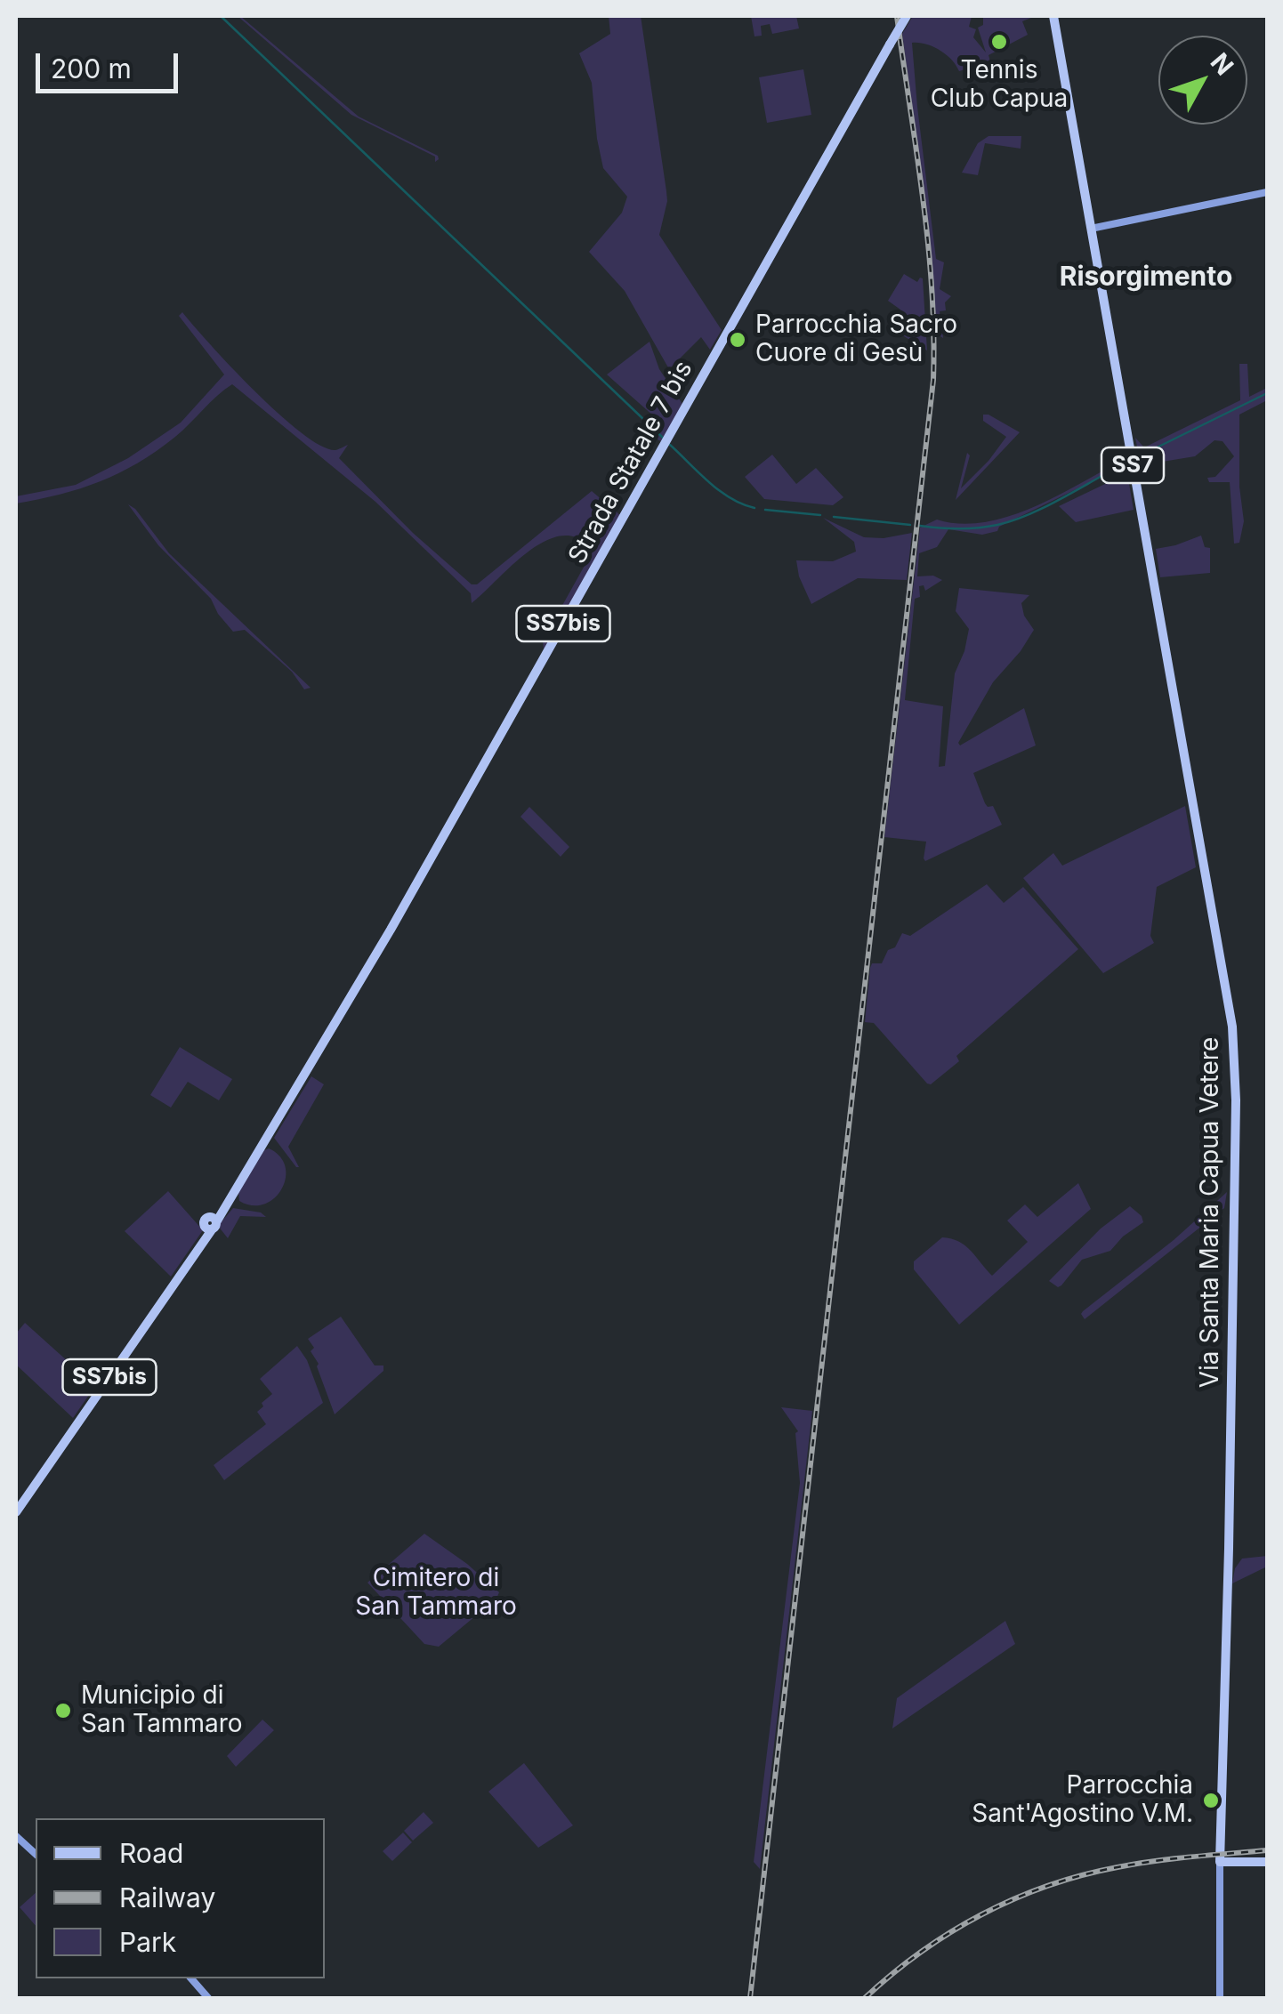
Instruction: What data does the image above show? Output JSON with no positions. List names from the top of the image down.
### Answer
{
  "streets": {
    "main road": [
      "Strada Statale 7 bis",
      "SS7",
      "SS7bis",
      "Via Santa Maria Capua Vetere"
    ]
  },
  "districts": ["Risorgimento"],
  "parks": ["Cimitero di San Tammaro"],
  "places": [
    "Tennis Club Capua",
    "Parrocchia Sacro Cuore di Gesù",
    "Municipio di San Tammaro",
    "Parrocchia Sant'Agostino V.M."
  ],
  "legend": ["Road", "Railway", "Park"],
  "scale_bar": "200 m",
  "north": "top right"
}
